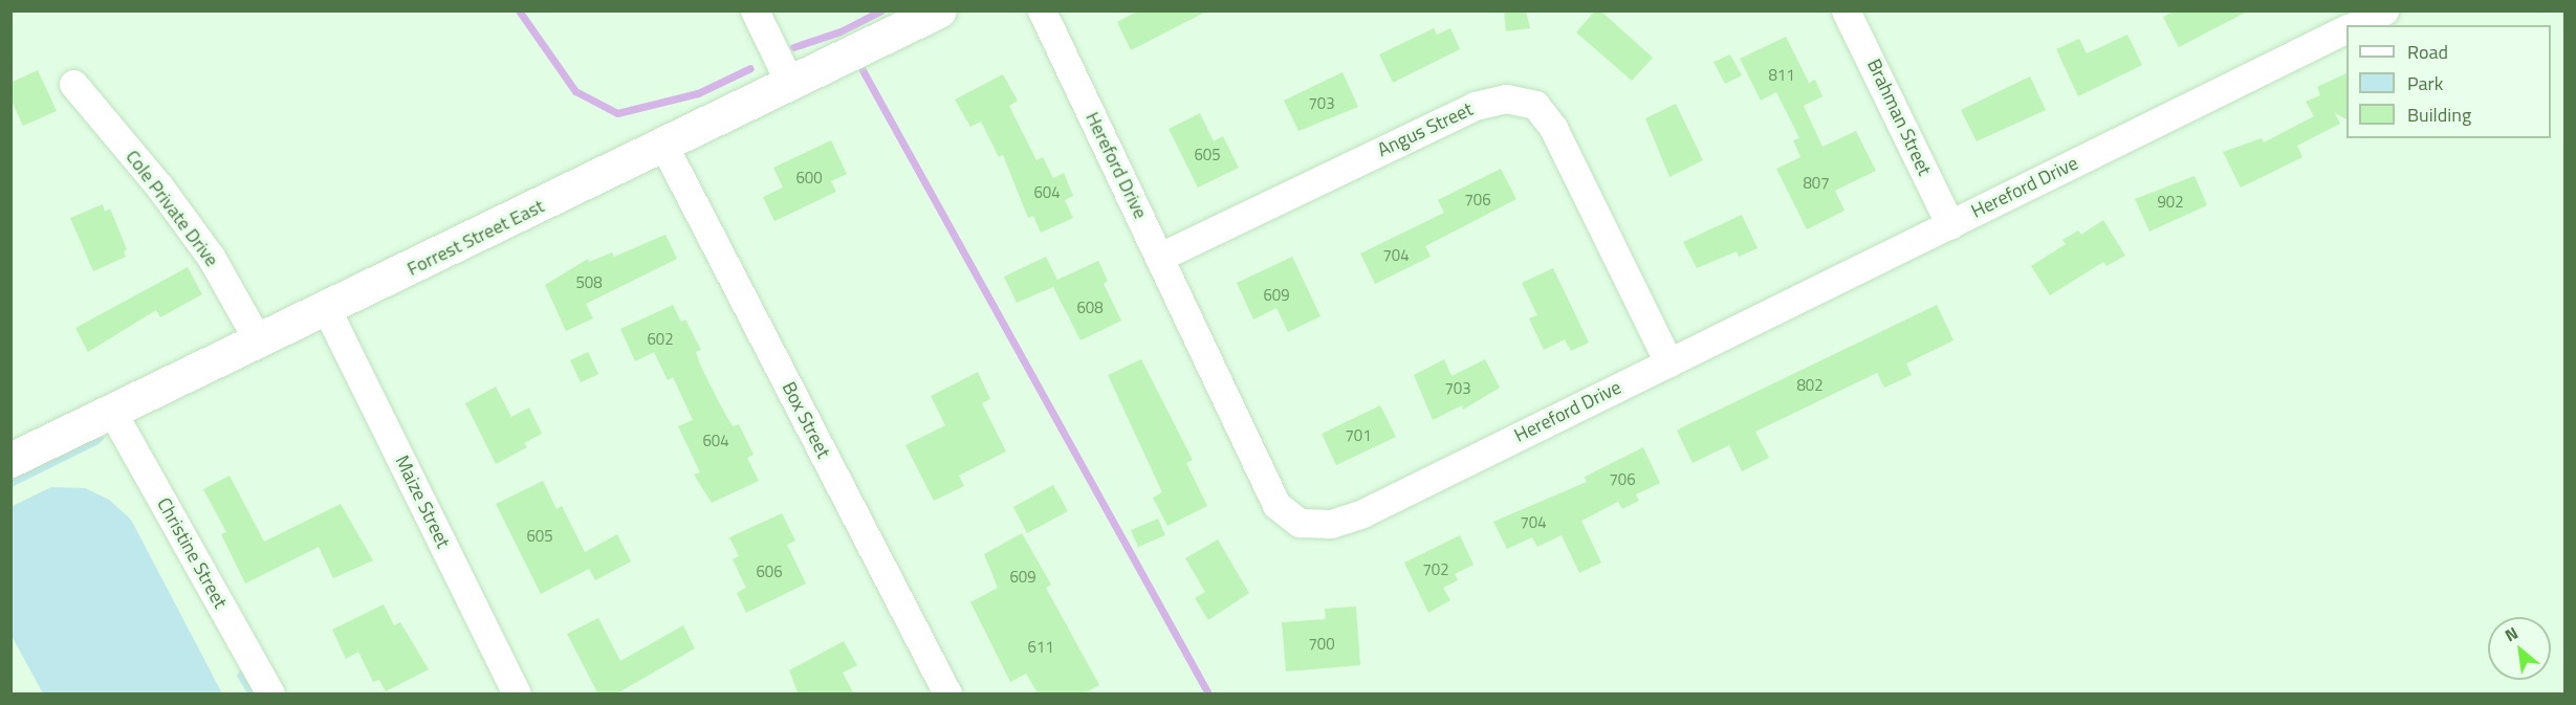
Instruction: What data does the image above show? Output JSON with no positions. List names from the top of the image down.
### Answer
{
  "streets": {
    "main road": ["Forrest Street East"],
    "street": [
      "Brahman Street",
      "Angus Street",
      "Hereford Drive",
      "Cole Private Drive",
      "Box Street",
      "Maize Street",
      "Christine Street"
    ]
  },
  "crossings": [
    ["Brahman Street", "Hereford Drive"],
    ["Angus Street", "Hereford Drive"],
    ["Cole Private Drive", "Forrest Street East"],
    ["Forrest Street East", "Box Street"],
    ["Forrest Street East", "Maize Street"],
    ["Forrest Street East", "Christine Street"]
  ],
  "house_numbers": [
    "811",
    "703",
    "605",
    "600",
    "807",
    "604",
    "706",
    "902",
    "704",
    "508",
    "609",
    "608",
    "602",
    "802",
    "703",
    "701",
    "604",
    "706",
    "704",
    "605",
    "702",
    "606",
    "609",
    "700",
    "611"
  ],
  "legend": ["Road", "Park", "Building"],
  "north": "top left"
}
